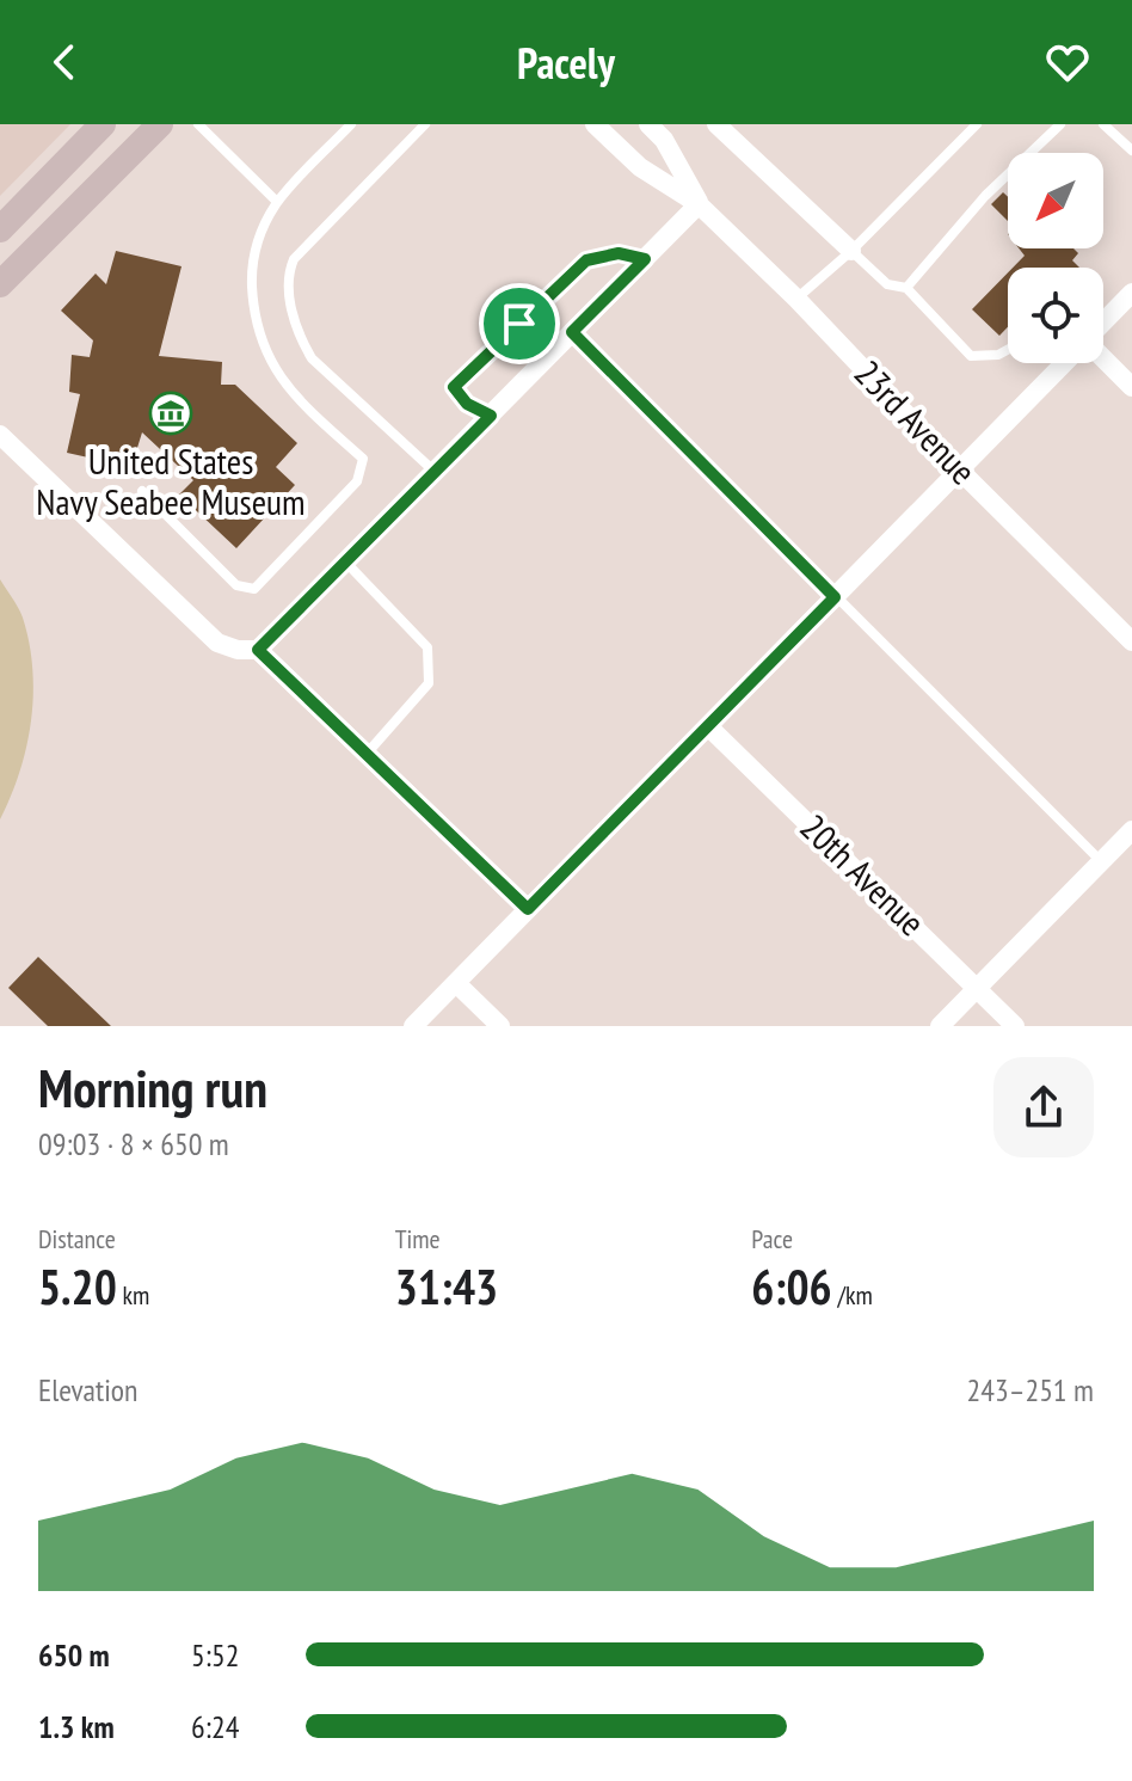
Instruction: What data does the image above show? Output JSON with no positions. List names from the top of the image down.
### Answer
{
  "streets": {
    "street": ["23rd Avenue", "20th Avenue"]
  },
  "places": {
    "museum": ["United States Navy Seabee Museum"]
  },
  "north": "bottom left",
  "page": {
    "header": "Pacely",
    "heading": ["Morning run", "09:03 · 8 × 650 m"],
    "stats": [
      ["Distance", "5.20 km"],
      ["Time", "31:43"],
      ["Pace", "6:06 /km"]
    ],
    "chart": ["Elevation", "243–251 m"],
    "list": [
      {
        "name": "650 m",
        "note": "5:52"
      },
      {
        "name": "1.3 km",
        "note": "6:24"
      }
    ]
  }
}
